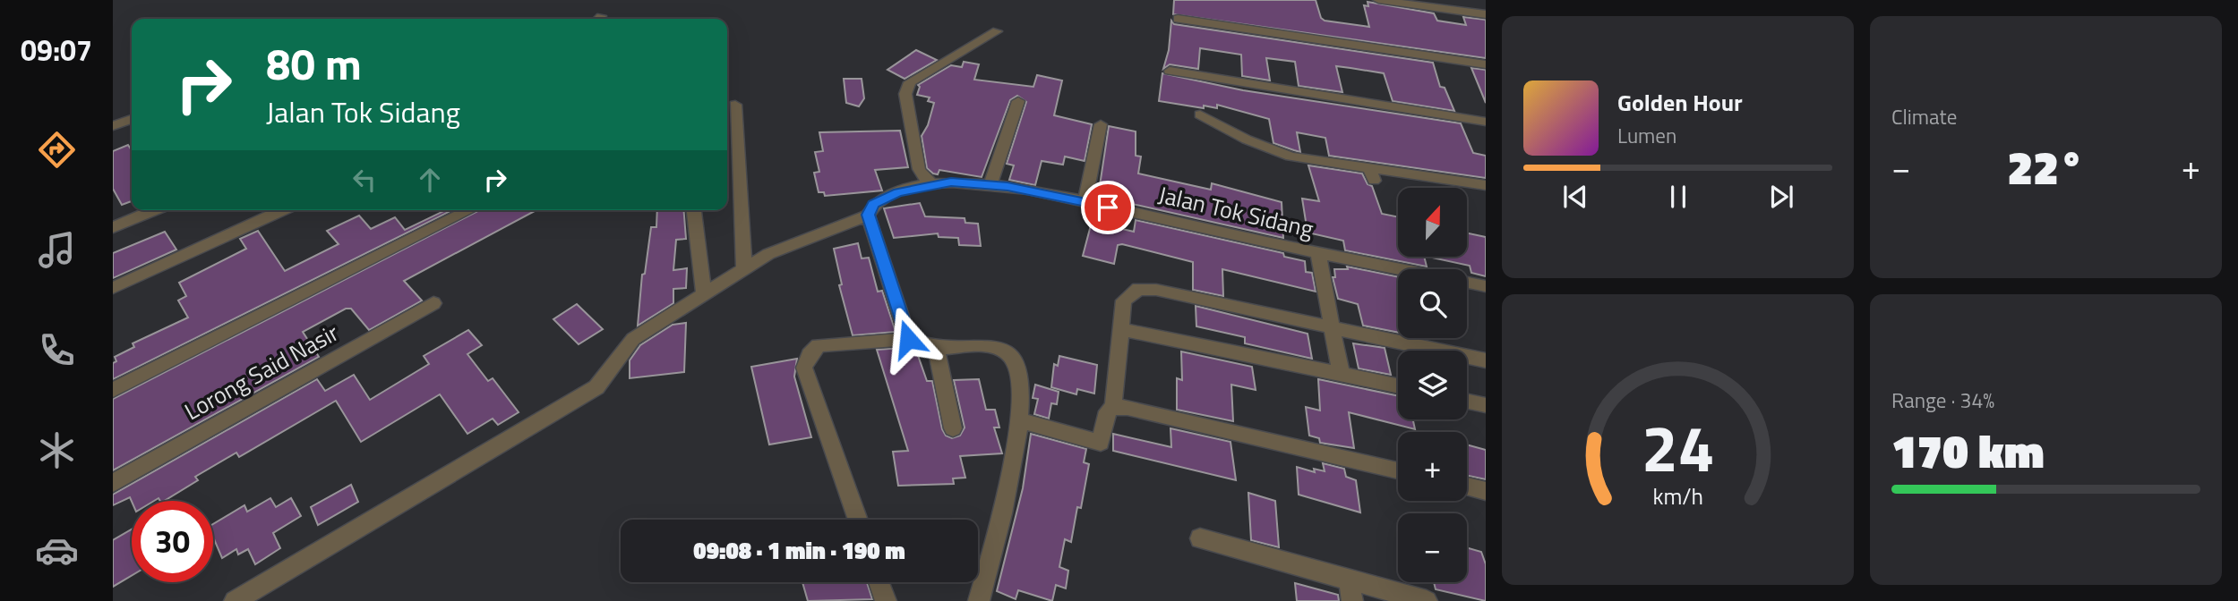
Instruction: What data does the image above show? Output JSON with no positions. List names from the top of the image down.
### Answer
{
  "streets": {
    "street": ["Jalan Tok Sidang", "Lorong Said Nasir"]
  },
  "north": "top",
  "page": {
    "tabs": "09:07",
    "tile": [
      "Climate",
      ["Range · 34%", "170 km"]
    ],
    "turn": ["80 m", "Jalan Tok Sidang"],
    "song": ["Golden Hour", "Lumen"],
    "heat": ["−", "22°", "+"],
    "map_buttons": ["+", "−"],
    "limit": "30",
    "trip": "09:08 · 1 min · 190 m",
    "gauge": ["24", "km/h"]
  }
}
